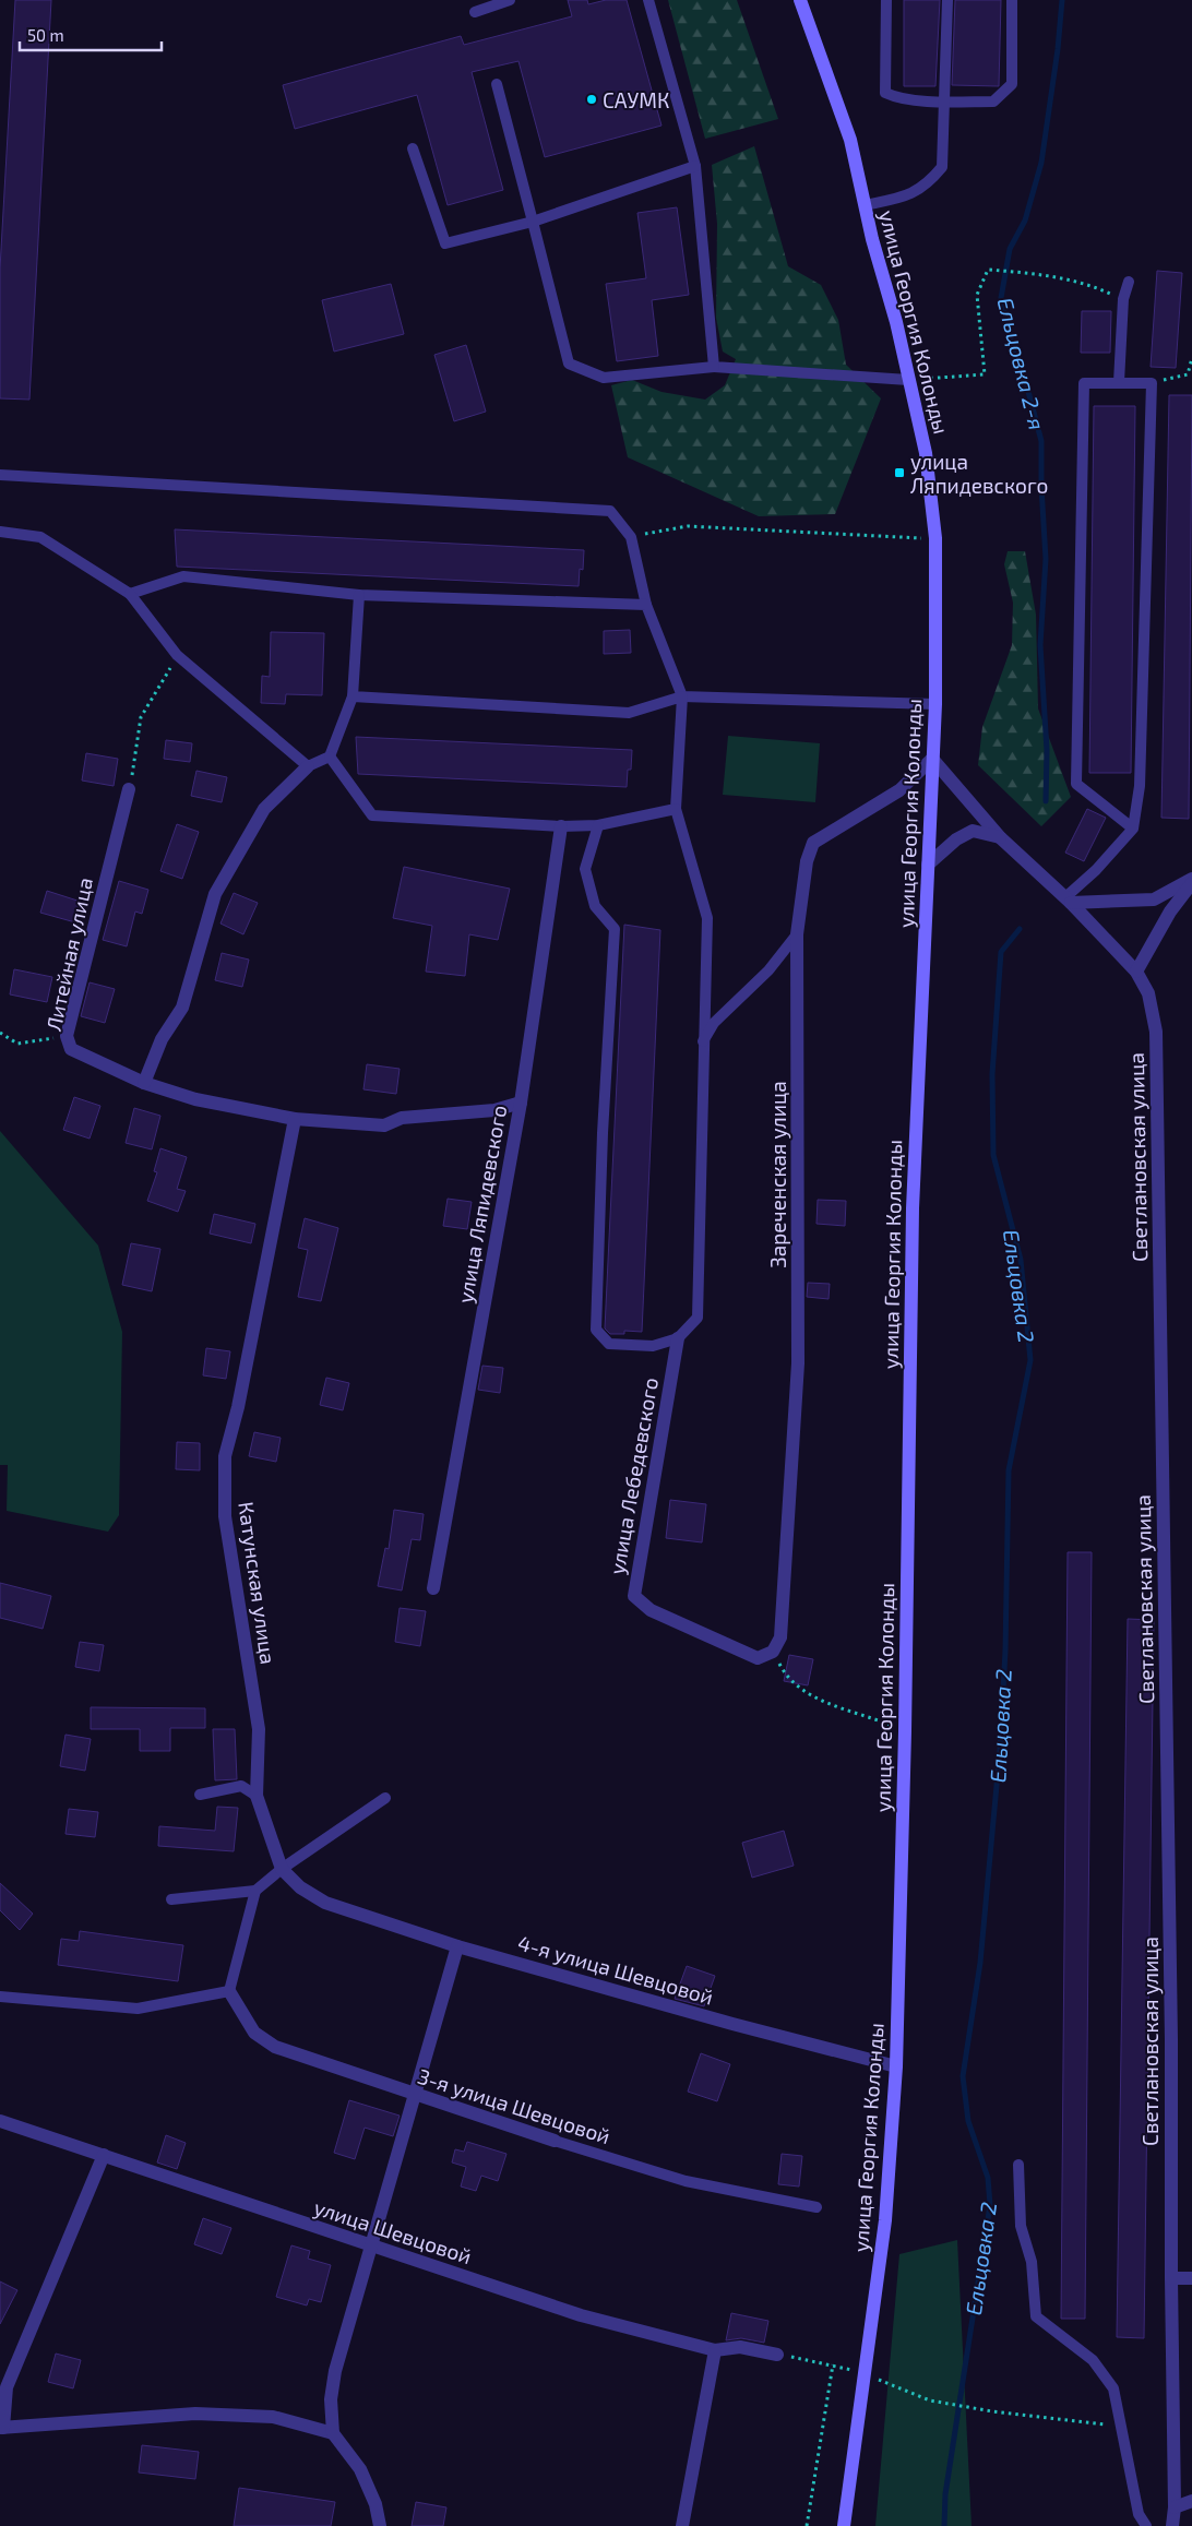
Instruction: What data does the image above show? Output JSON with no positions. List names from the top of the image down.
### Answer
{
  "streets": {
    "main road": ["улица Георгия Колонды"],
    "street": [
      "Литейная улица",
      "Светлановская улица",
      "Зареченская улица",
      "улица Ляпидевского",
      "улица Лебедевского",
      "Катунская улица",
      "4-я улица Шевцовой",
      "3-я улица Шевцовой",
      "улица Шевцовой"
    ]
  },
  "crossings": [
    ["улица Георгия Колонды", "Светлановская улица"],
    ["улица Георгия Колонды", "Зареченская улица"],
    ["улица Георгия Колонды", "4-я улица Шевцовой"],
    ["Литейная улица", "улица Ляпидевского"],
    ["Литейная улица", "Катунская улица"],
    ["Светлановская улица", "Зареченская улица"],
    ["Зареченская улица", "улица Лебедевского"],
    ["Катунская улица", "4-я улица Шевцовой"]
  ],
  "water": ["Ельцовка 2-я", "Ельцовка 2"],
  "places": {
    "other": ["САУМК"],
    "transit": ["улица Ляпидевского"]
  },
  "scale_bar": "50 m"
}
